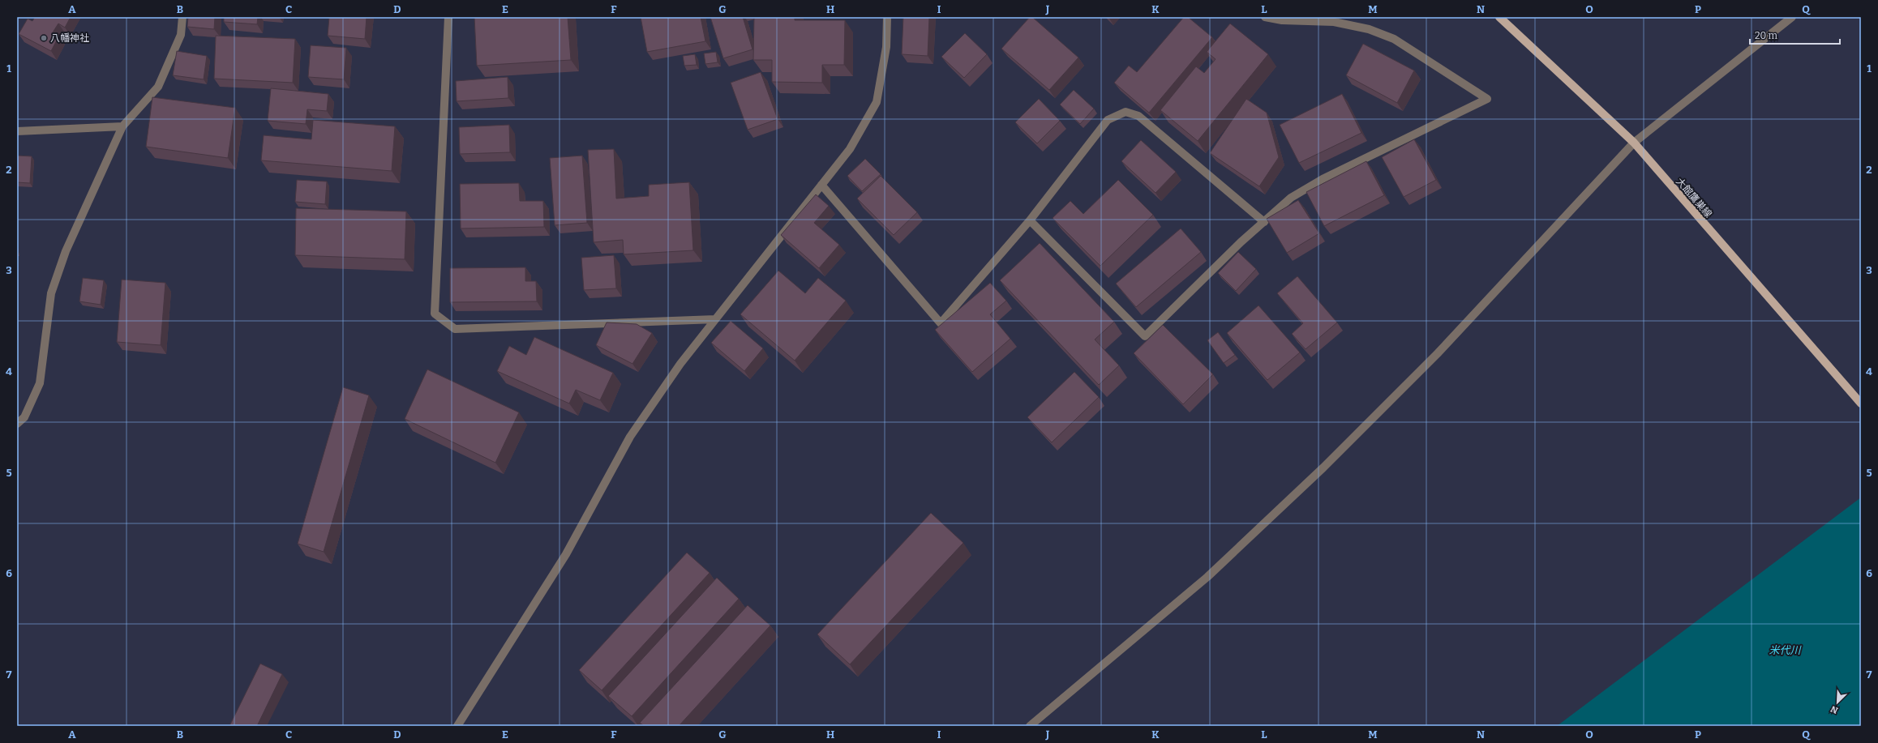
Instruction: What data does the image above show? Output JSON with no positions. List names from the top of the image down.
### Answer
{
  "streets": {
    "main road": ["大館鷹巣線"]
  },
  "water": ["米代川"],
  "places": ["八幡神社"],
  "scale_bar": "20 m",
  "north": "bottom left",
  "grid": {
    "columns": [
      "A",
      "B",
      "C",
      "D",
      "E",
      "F",
      "G",
      "H",
      "I",
      "J",
      "K",
      "L",
      "M",
      "N",
      "O",
      "P",
      "Q"
    ],
    "rows": [
      "1",
      "2",
      "3",
      "4",
      "5",
      "6",
      "7"
    ]
  }
}
